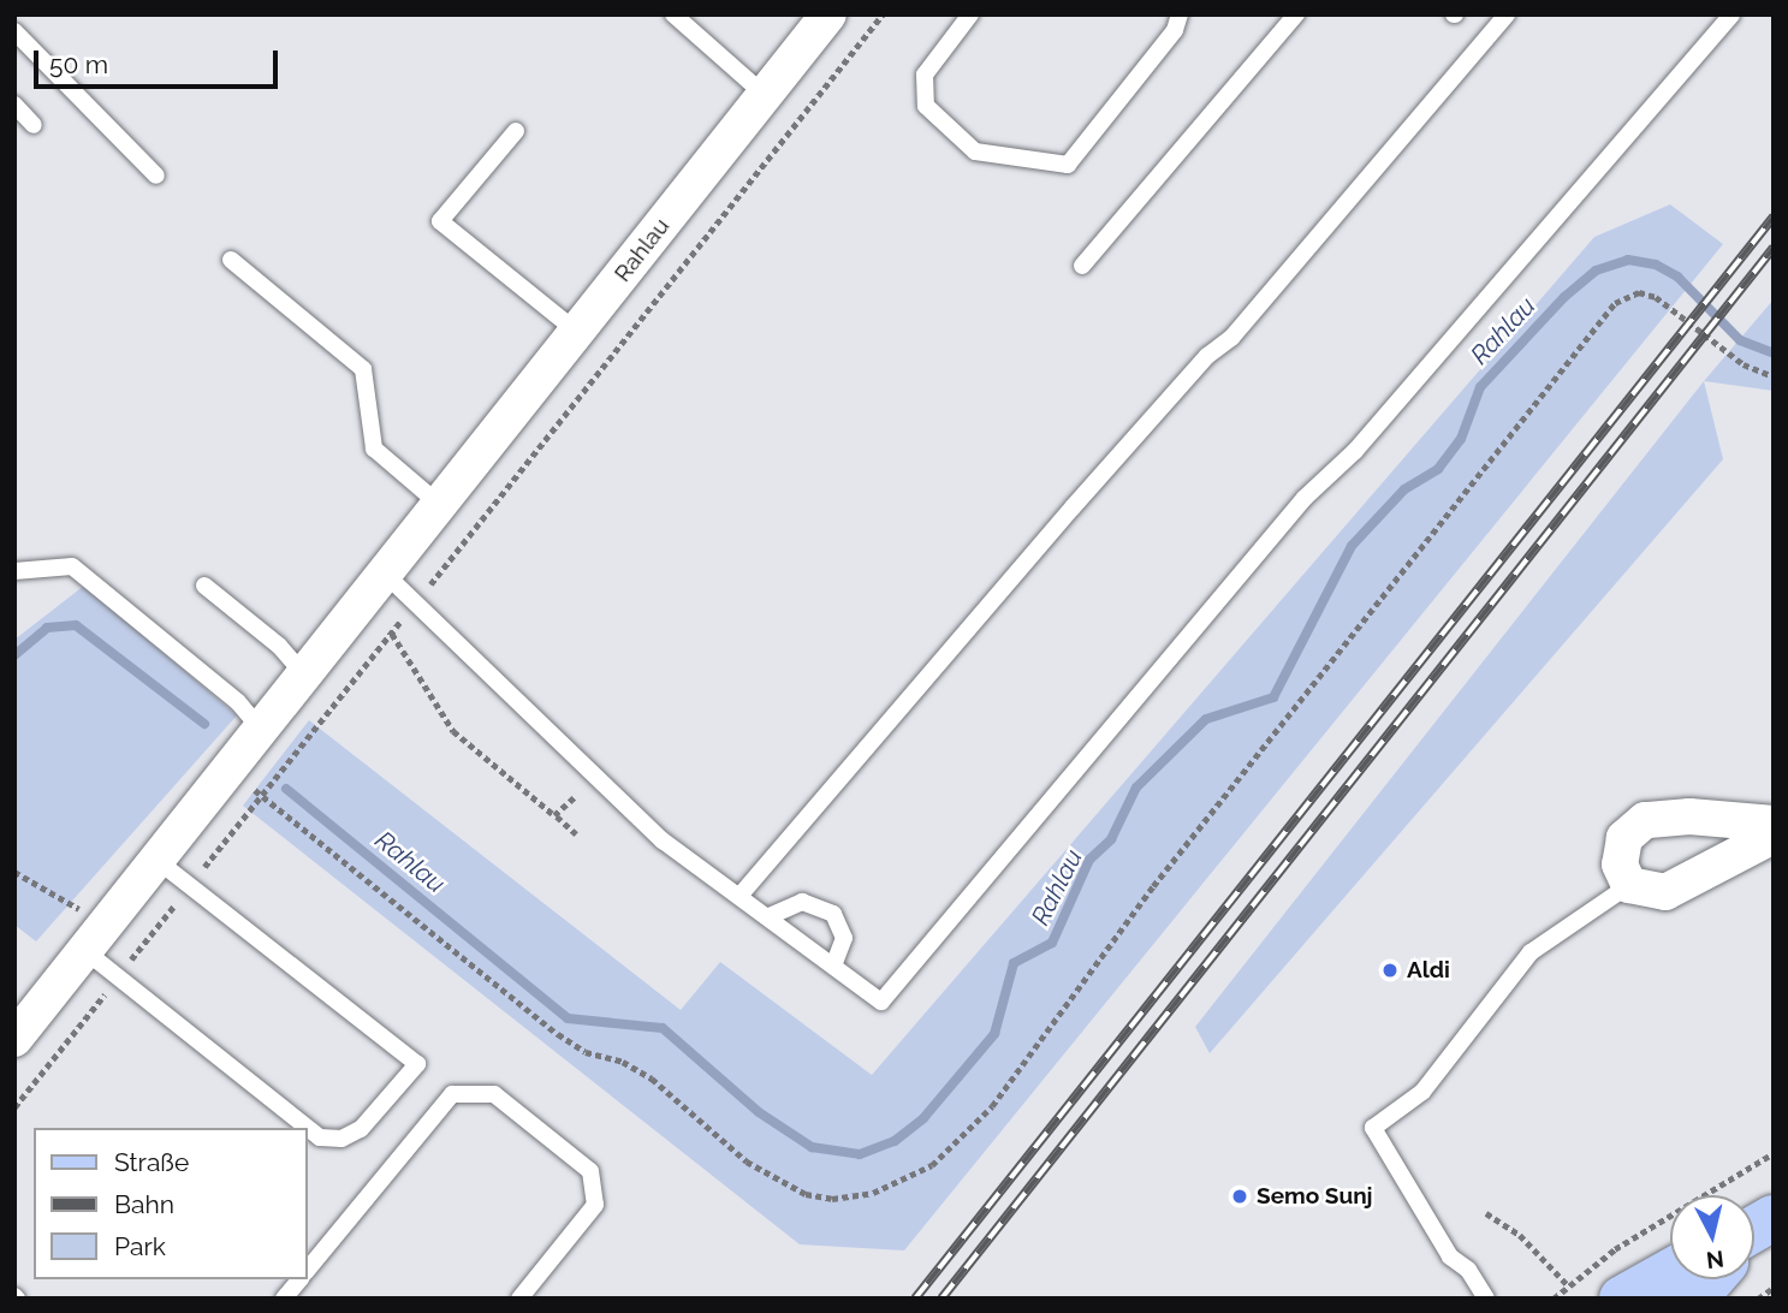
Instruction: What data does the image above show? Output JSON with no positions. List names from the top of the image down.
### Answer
{
  "streets": {
    "street": ["Rahlau"]
  },
  "water": ["Rahlau"],
  "places": ["Aldi", "Semo Sunj"],
  "legend": ["Straße", "Bahn", "Park"],
  "scale_bar": "50 m",
  "north": "bottom"
}
